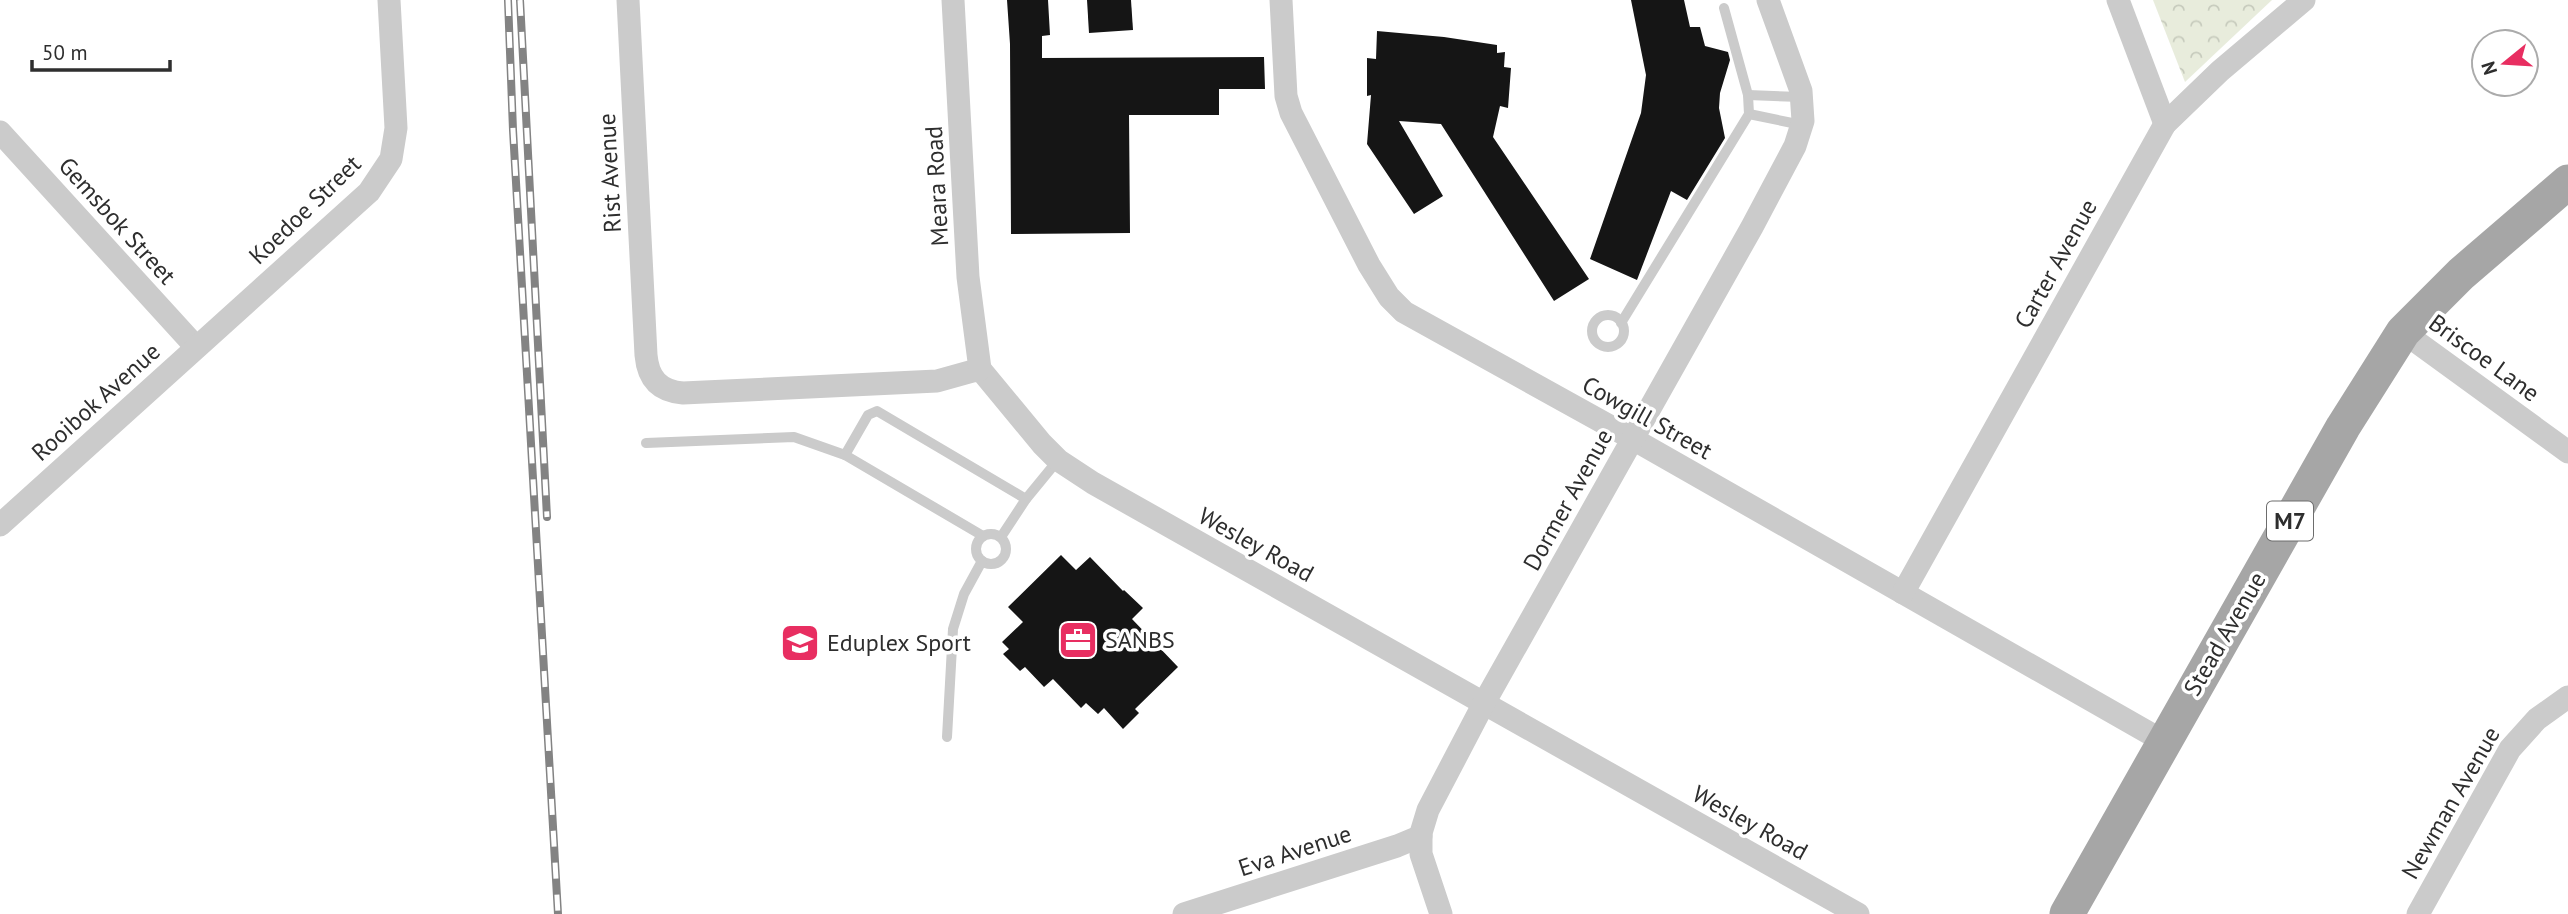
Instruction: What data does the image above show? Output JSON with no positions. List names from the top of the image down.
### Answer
{
  "streets": {
    "main road": ["M7", "Stead Avenue"],
    "street": [
      "Rist Avenue",
      "Meara Road",
      "Koedoe Street",
      "Gemsbok Street",
      "Carter Avenue",
      "Briscoe Lane",
      "Rooibok Avenue",
      "Cowgill Street",
      "Dormer Avenue",
      "Wesley Road",
      "Newman Avenue",
      "Eva Avenue"
    ]
  },
  "crossings": [
    ["Rist Avenue", "Meara Road"],
    ["Rist Avenue", "Wesley Road"],
    ["Meara Road", "Wesley Road"],
    ["Koedoe Street", "Gemsbok Street"],
    ["Koedoe Street", "Rooibok Avenue"],
    ["Gemsbok Street", "Rooibok Avenue"],
    ["Carter Avenue", "Cowgill Street"],
    ["Briscoe Lane", "Stead Avenue"],
    ["Cowgill Street", "Dormer Avenue"],
    ["Cowgill Street", "Stead Avenue"],
    ["Dormer Avenue", "Wesley Road"],
    ["Dormer Avenue", "Eva Avenue"]
  ],
  "places": {
    "office": ["SANBS"],
    "school or university": ["Eduplex Sport"]
  },
  "scale_bar": "50 m",
  "north": "left"
}
